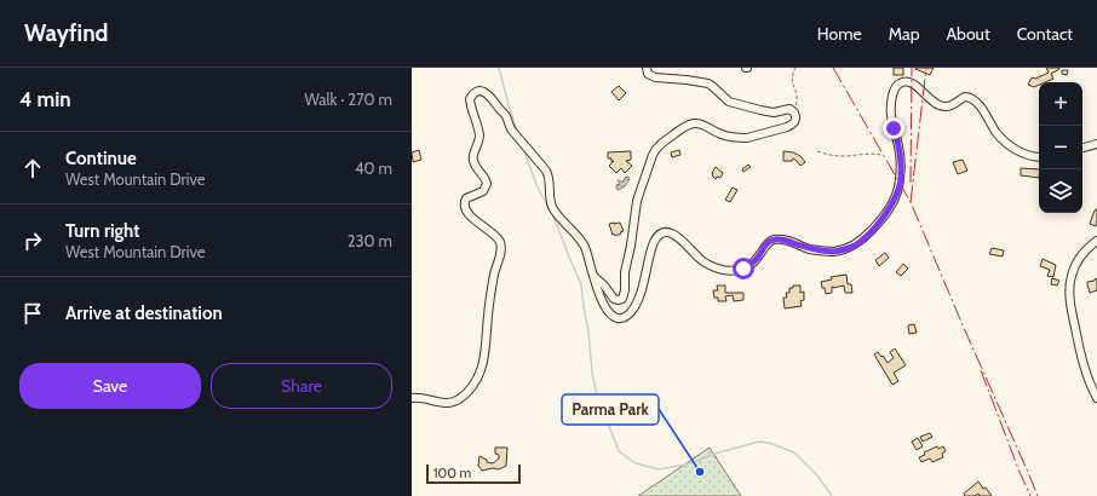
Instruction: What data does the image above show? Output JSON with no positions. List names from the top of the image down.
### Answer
{
  "places": ["Parma Park"],
  "scale_bar": "100 m",
  "page": {
    "header": "Wayfind",
    "nav": [
      "Home",
      "Map",
      "About",
      "Contact"
    ],
    "heading": ["4 min", "Walk · 270 m"],
    "map_buttons": ["+", "−"],
    "list": [
      ["Continue", "West Mountain Drive", "40 m"],
      ["Turn right", "West Mountain Drive", "230 m"],
      "Arrive at destination"
    ],
    "buttons": ["Save", "Share"],
    "scale": "100 m"
  }
}
